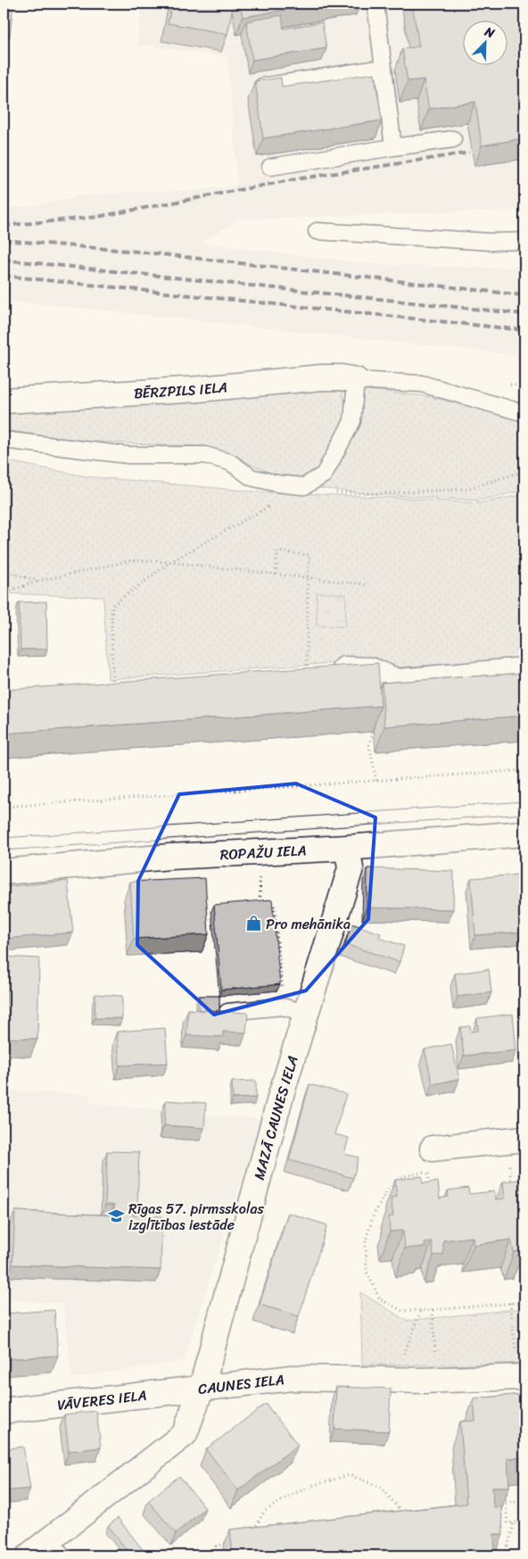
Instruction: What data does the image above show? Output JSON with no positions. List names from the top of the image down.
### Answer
{
  "streets": {
    "street": [
      "BĒRZPILS IELA",
      "ROPAŽU IELA",
      "MAZĀ CAUNES IELA",
      "CAUNES IELA",
      "VĀVERES IELA"
    ]
  },
  "crossings": [
    ["ROPAŽU IELA", "MAZĀ CAUNES IELA"],
    ["MAZĀ CAUNES IELA", "CAUNES IELA"],
    ["MAZĀ CAUNES IELA", "VĀVERES IELA"],
    ["CAUNES IELA", "VĀVERES IELA"]
  ],
  "places": {
    "shop": ["Pro mehānika"],
    "school or university": ["Rīgas 57. pirmsskolas izglītības iestāde"]
  },
  "north": "top right"
}
